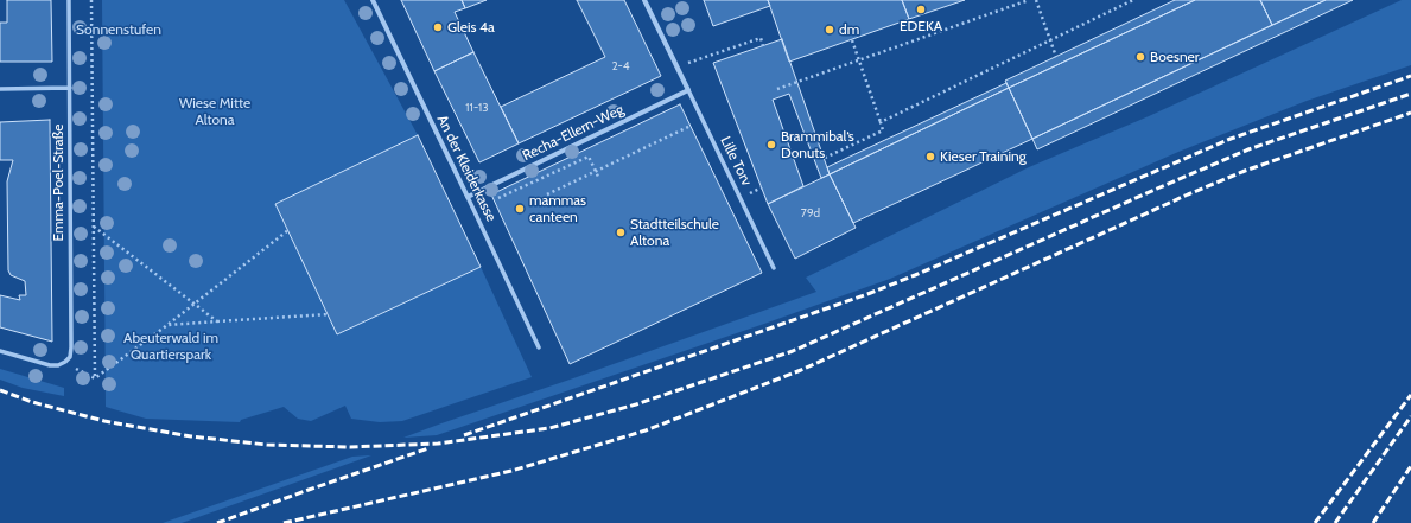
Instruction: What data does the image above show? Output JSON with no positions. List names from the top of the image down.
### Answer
{
  "streets": {
    "street": [
      "Recha-Ellern-Weg",
      "Lille Torv",
      "An der Kleiderkasse",
      "Emma-Poel-Straße"
    ]
  },
  "crossings": [
    ["Recha-Ellern-Weg", "Lille Torv"],
    ["Recha-Ellern-Weg", "An der Kleiderkasse"]
  ],
  "parks": ["Sonnenstufen", "Wiese Mitte Altona", "Abeuterwald im Quartierspark"],
  "places": [
    "EDEKA",
    "Gleis 4a",
    "dm",
    "Boesner",
    "Brammibal‘s Donuts",
    "Kieser Training",
    "mammas canteen",
    "Stadtteilschule Altona"
  ],
  "house_numbers": ["2-4", "11-13", "79d"]
}
